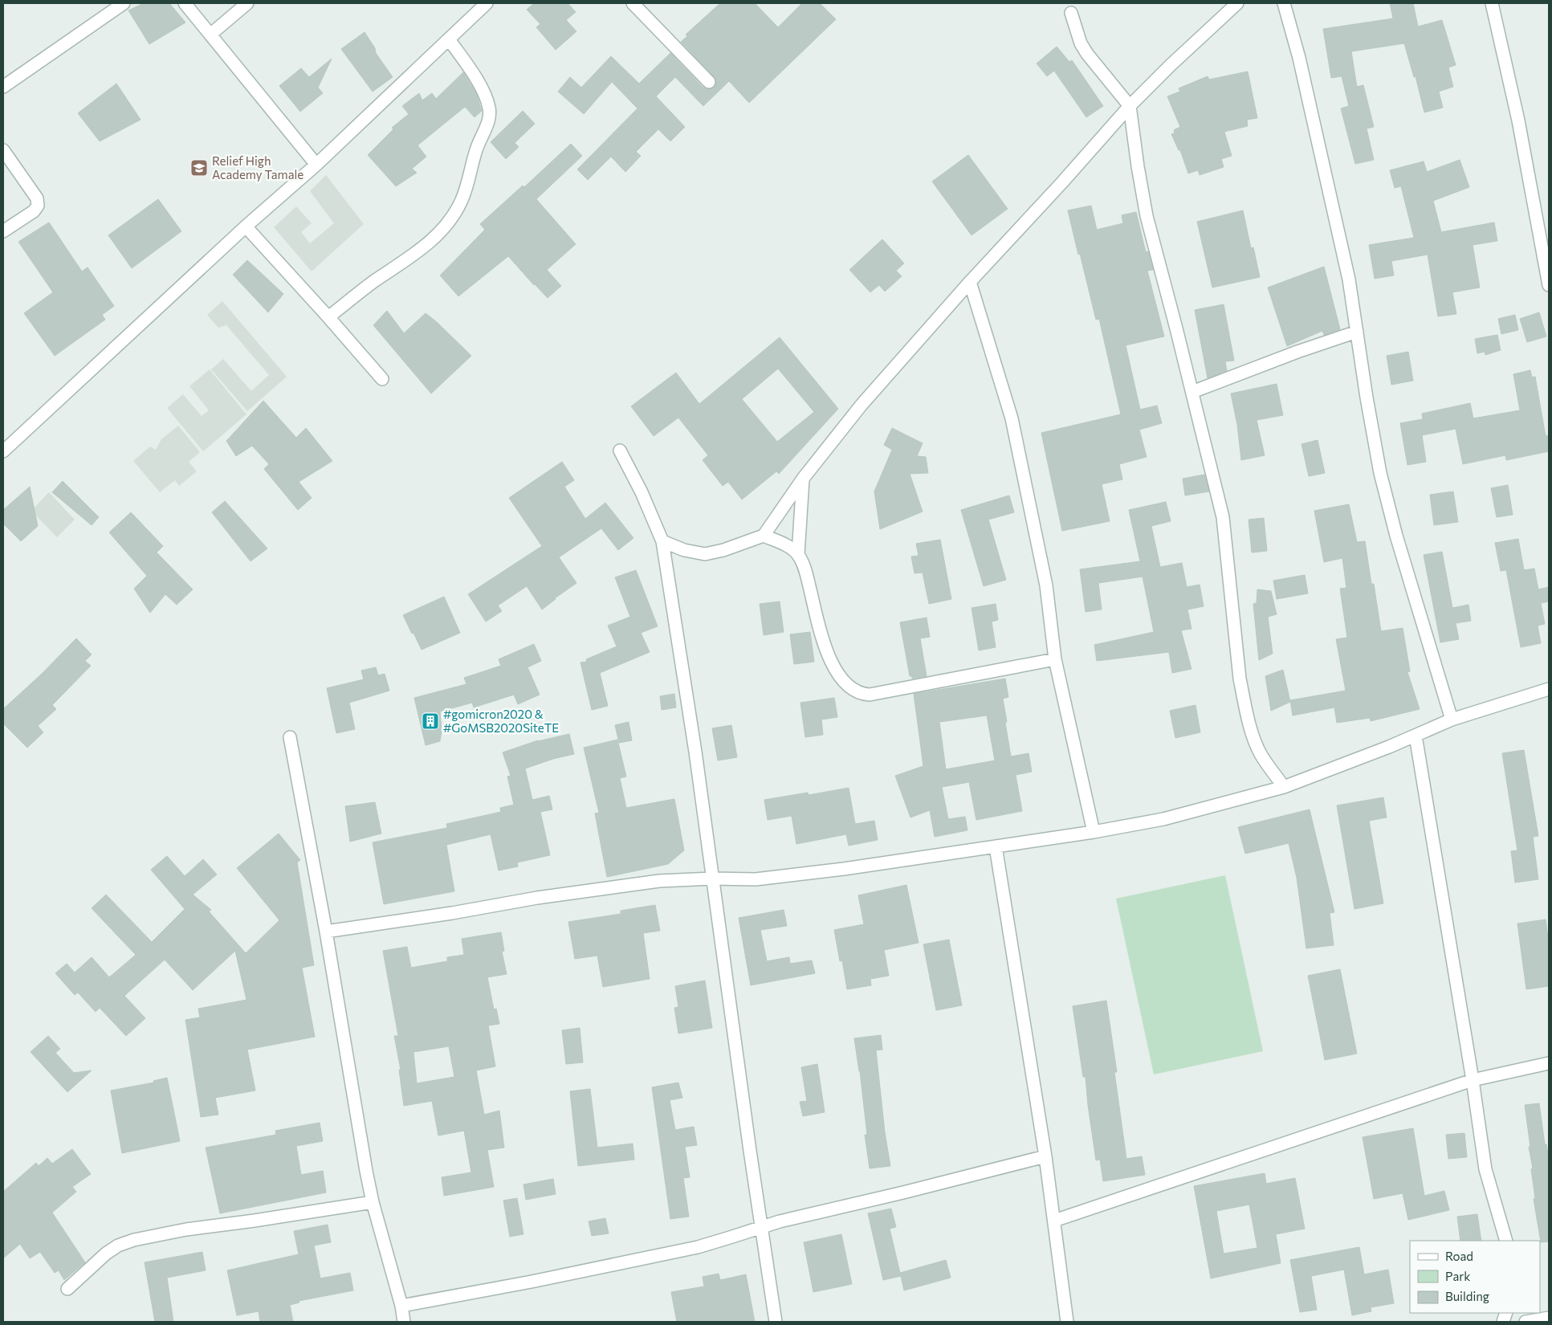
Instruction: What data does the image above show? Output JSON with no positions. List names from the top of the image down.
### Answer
{
  "places": {
    "school or university": ["Relief High Academy Tamale"],
    "building": ["#gomicron2020 & #GoMSB2020SiteTE"]
  },
  "legend": ["Road", "Park", "Building"]
}
